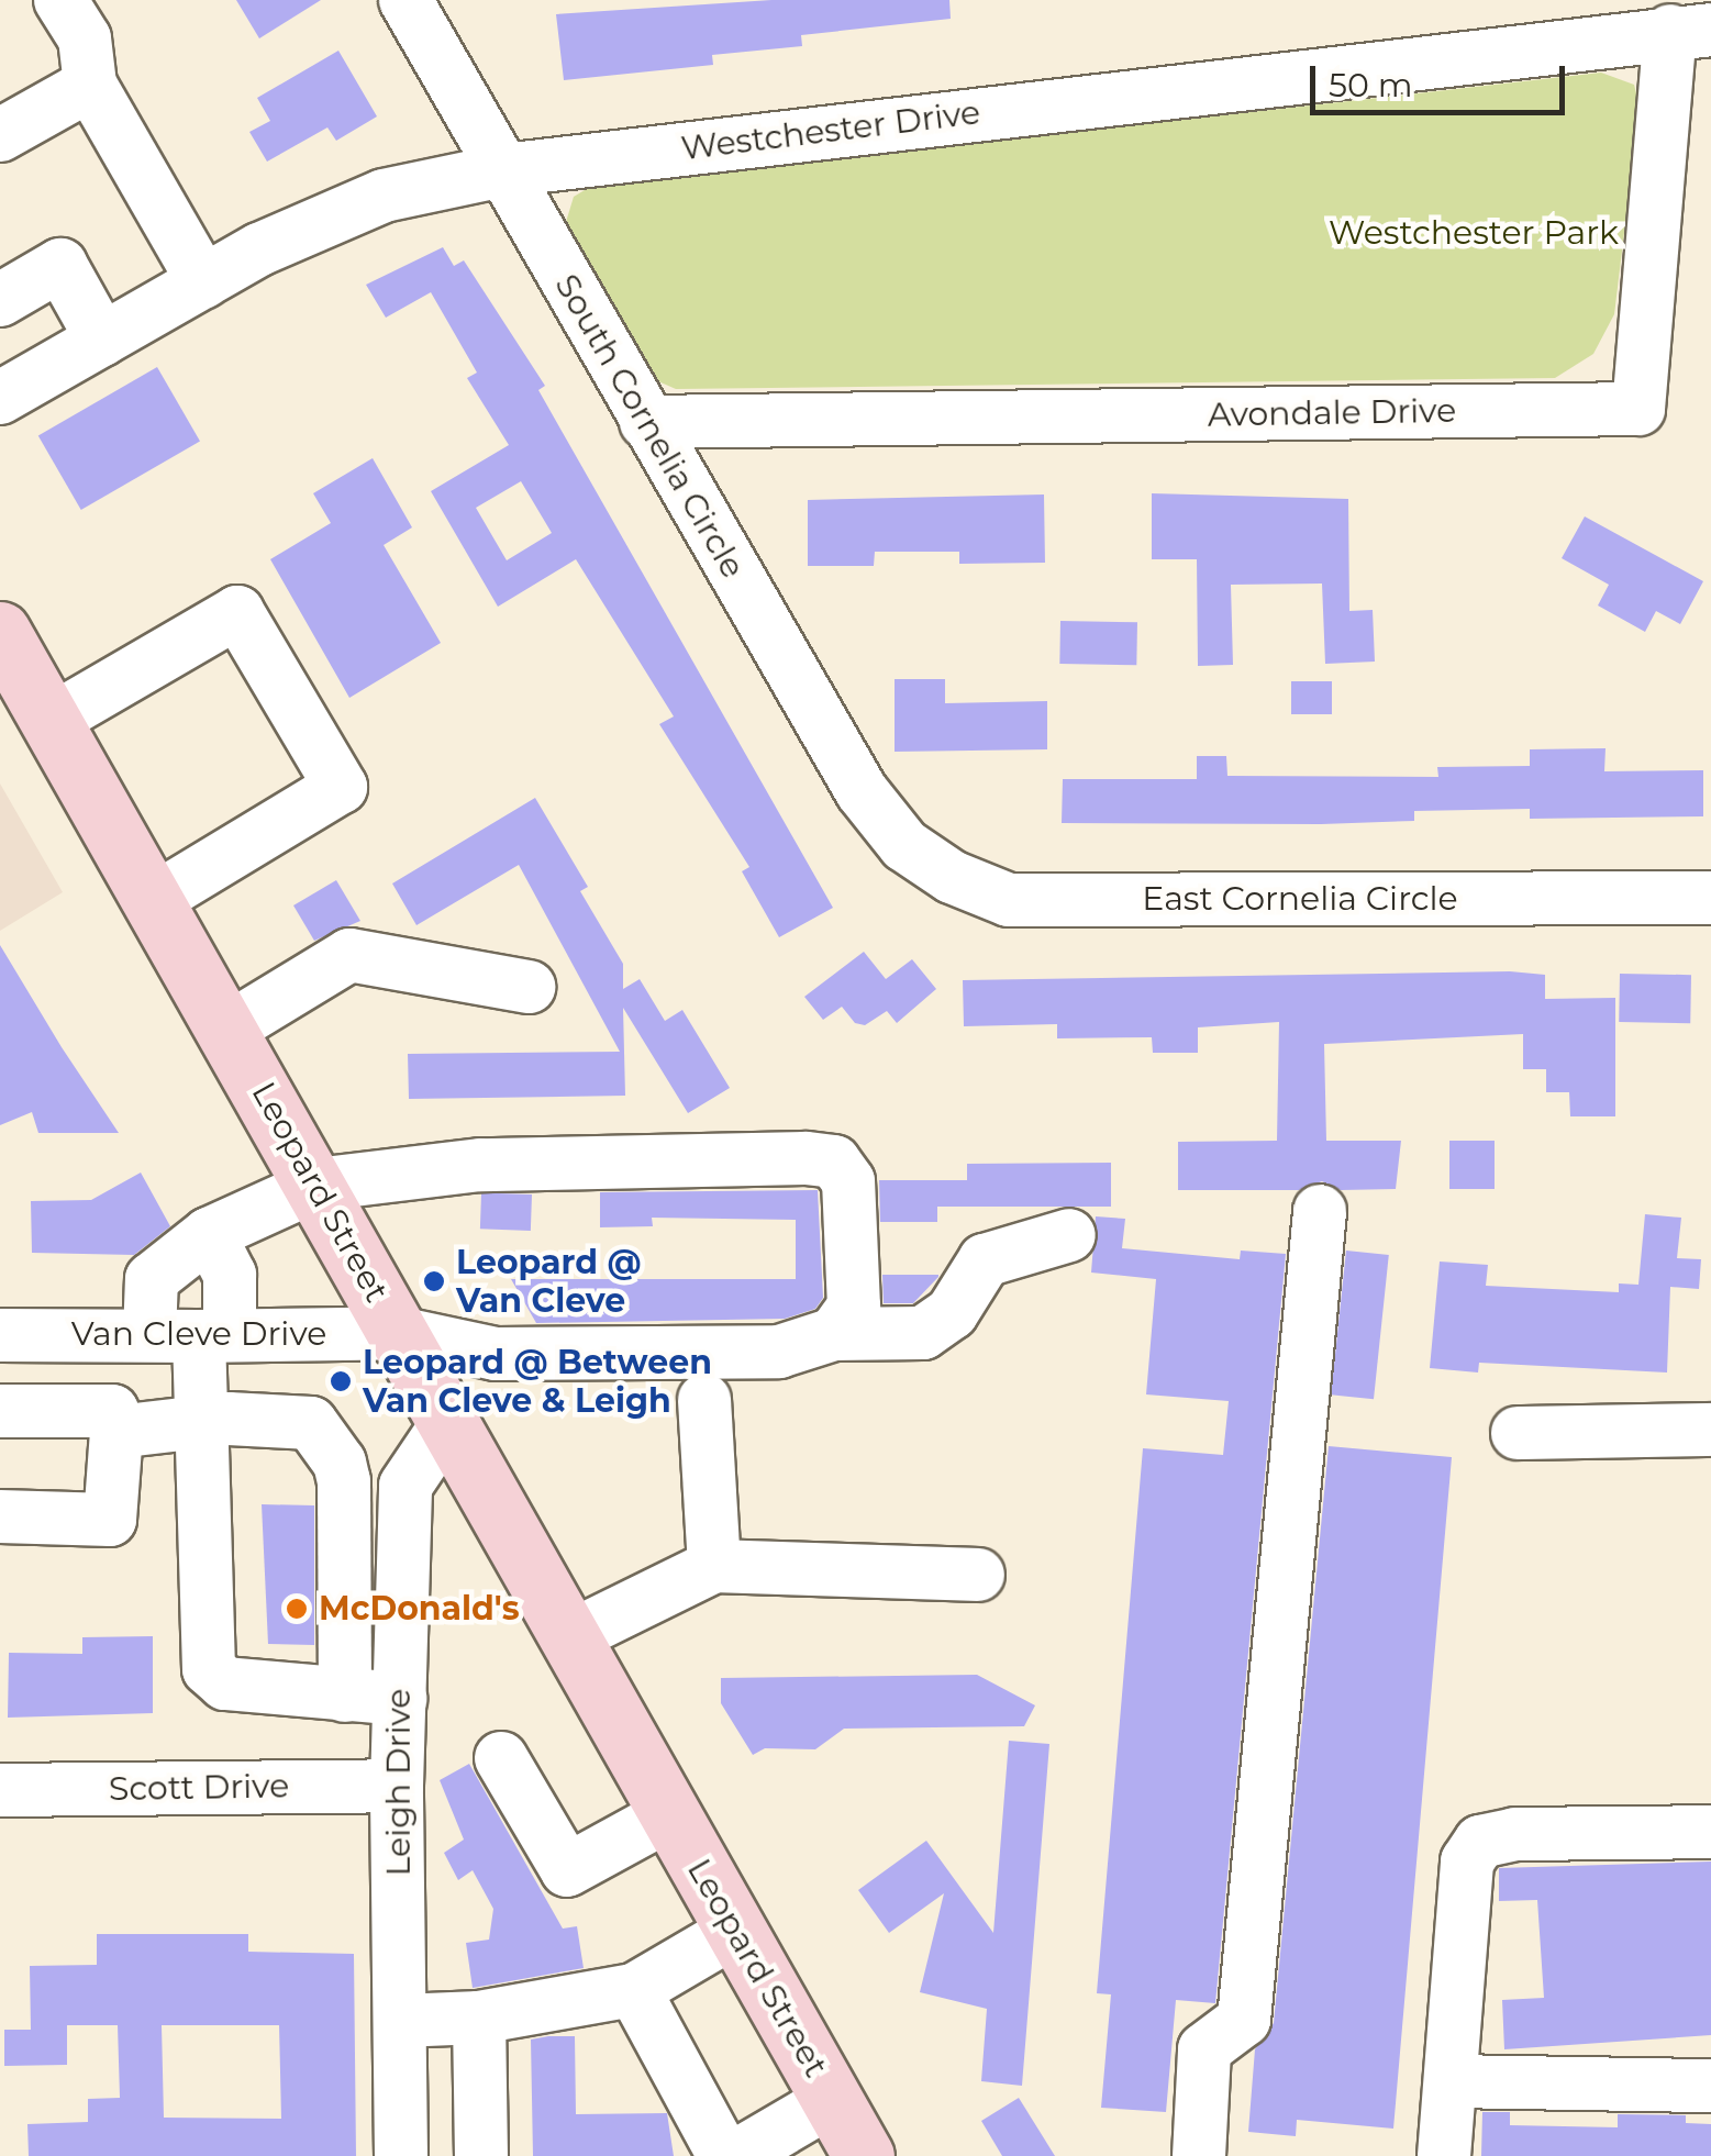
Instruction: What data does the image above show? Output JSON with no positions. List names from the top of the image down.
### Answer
{
  "streets": {
    "main road": ["Leopard Street"],
    "street": [
      "Westchester Drive",
      "Avondale Drive",
      "South Cornelia Circle",
      "East Cornelia Circle",
      "Van Cleve Drive",
      "Leigh Drive",
      "Scott Drive"
    ]
  },
  "crossings": [
    ["Westchester Drive", "Avondale Drive"],
    ["Westchester Drive", "South Cornelia Circle"],
    ["Avondale Drive", "South Cornelia Circle"],
    ["South Cornelia Circle", "East Cornelia Circle"],
    ["Leopard Street", "Van Cleve Drive"],
    ["Leigh Drive", "Scott Drive"]
  ],
  "parks": ["Westchester Park"],
  "places": ["Leopard @ Van Cleve", "Leopard @ Between Van Cleve & Leigh", "McDonald's"],
  "scale_bar": "50 m"
}
